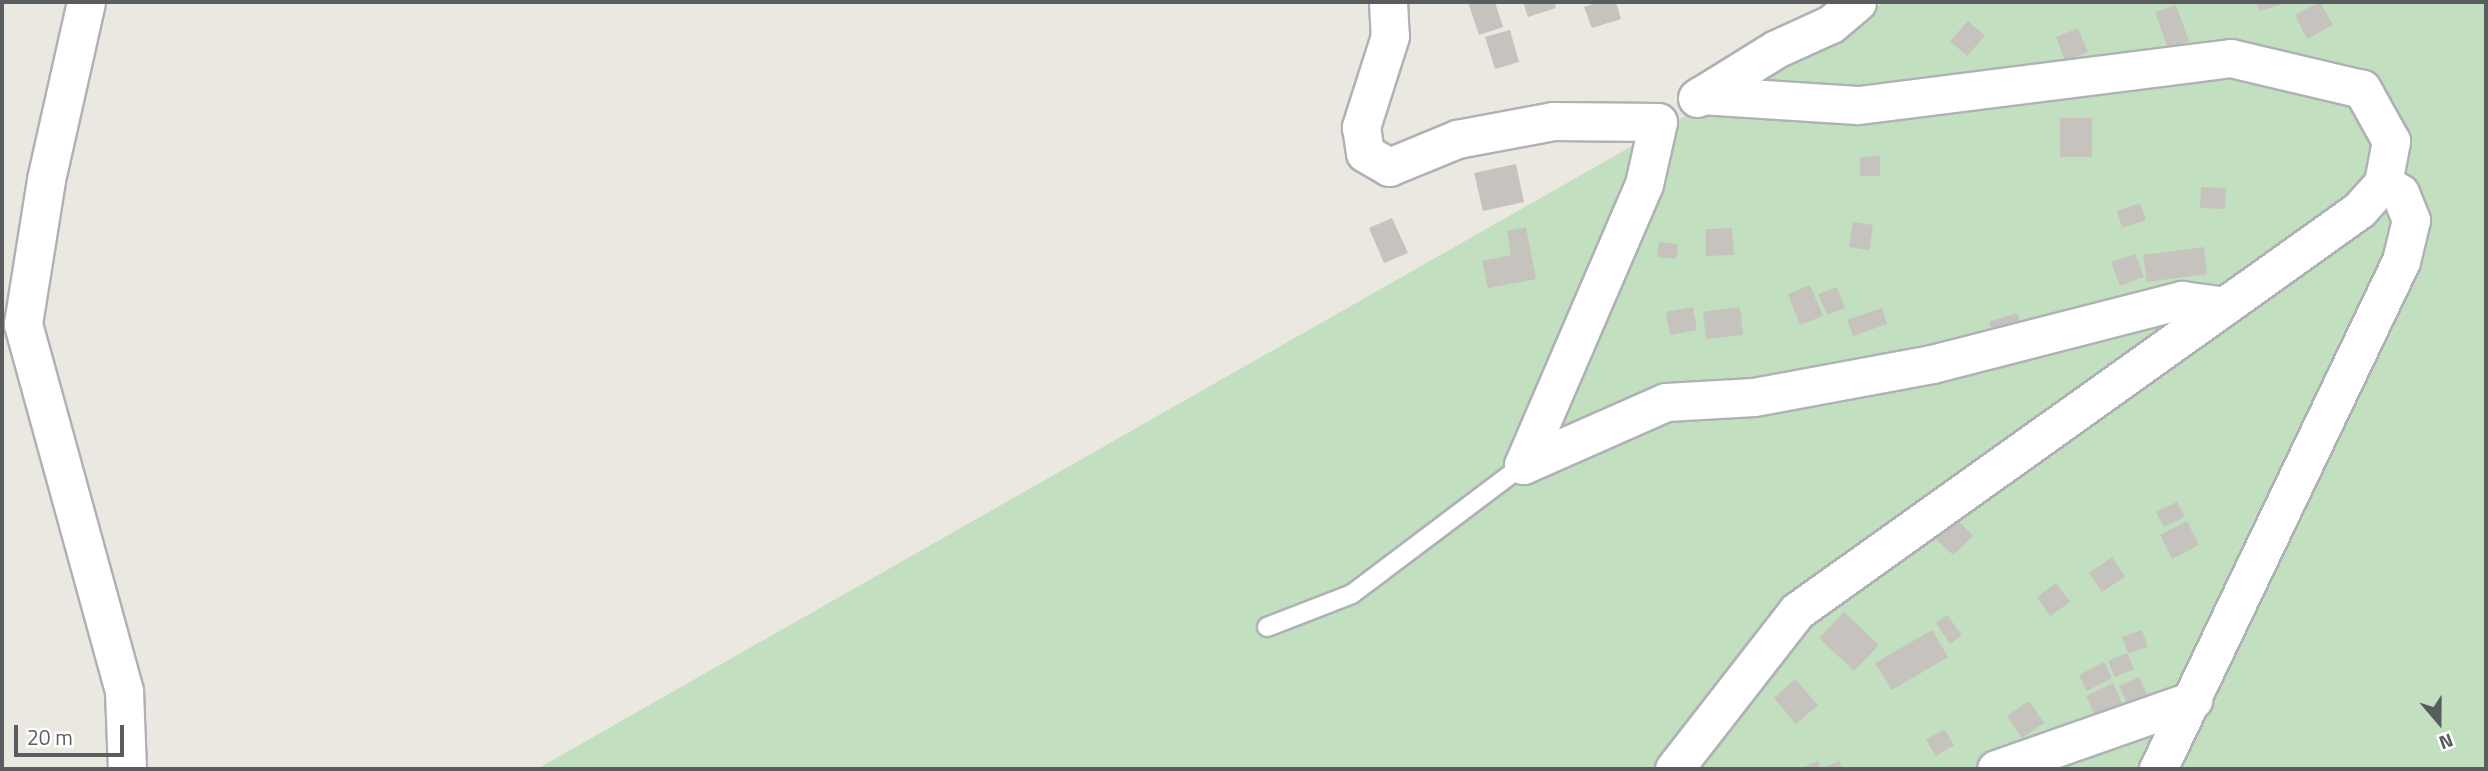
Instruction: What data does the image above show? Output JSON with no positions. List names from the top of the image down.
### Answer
{
  "scale_bar": "20 m",
  "north": "bottom"
}
